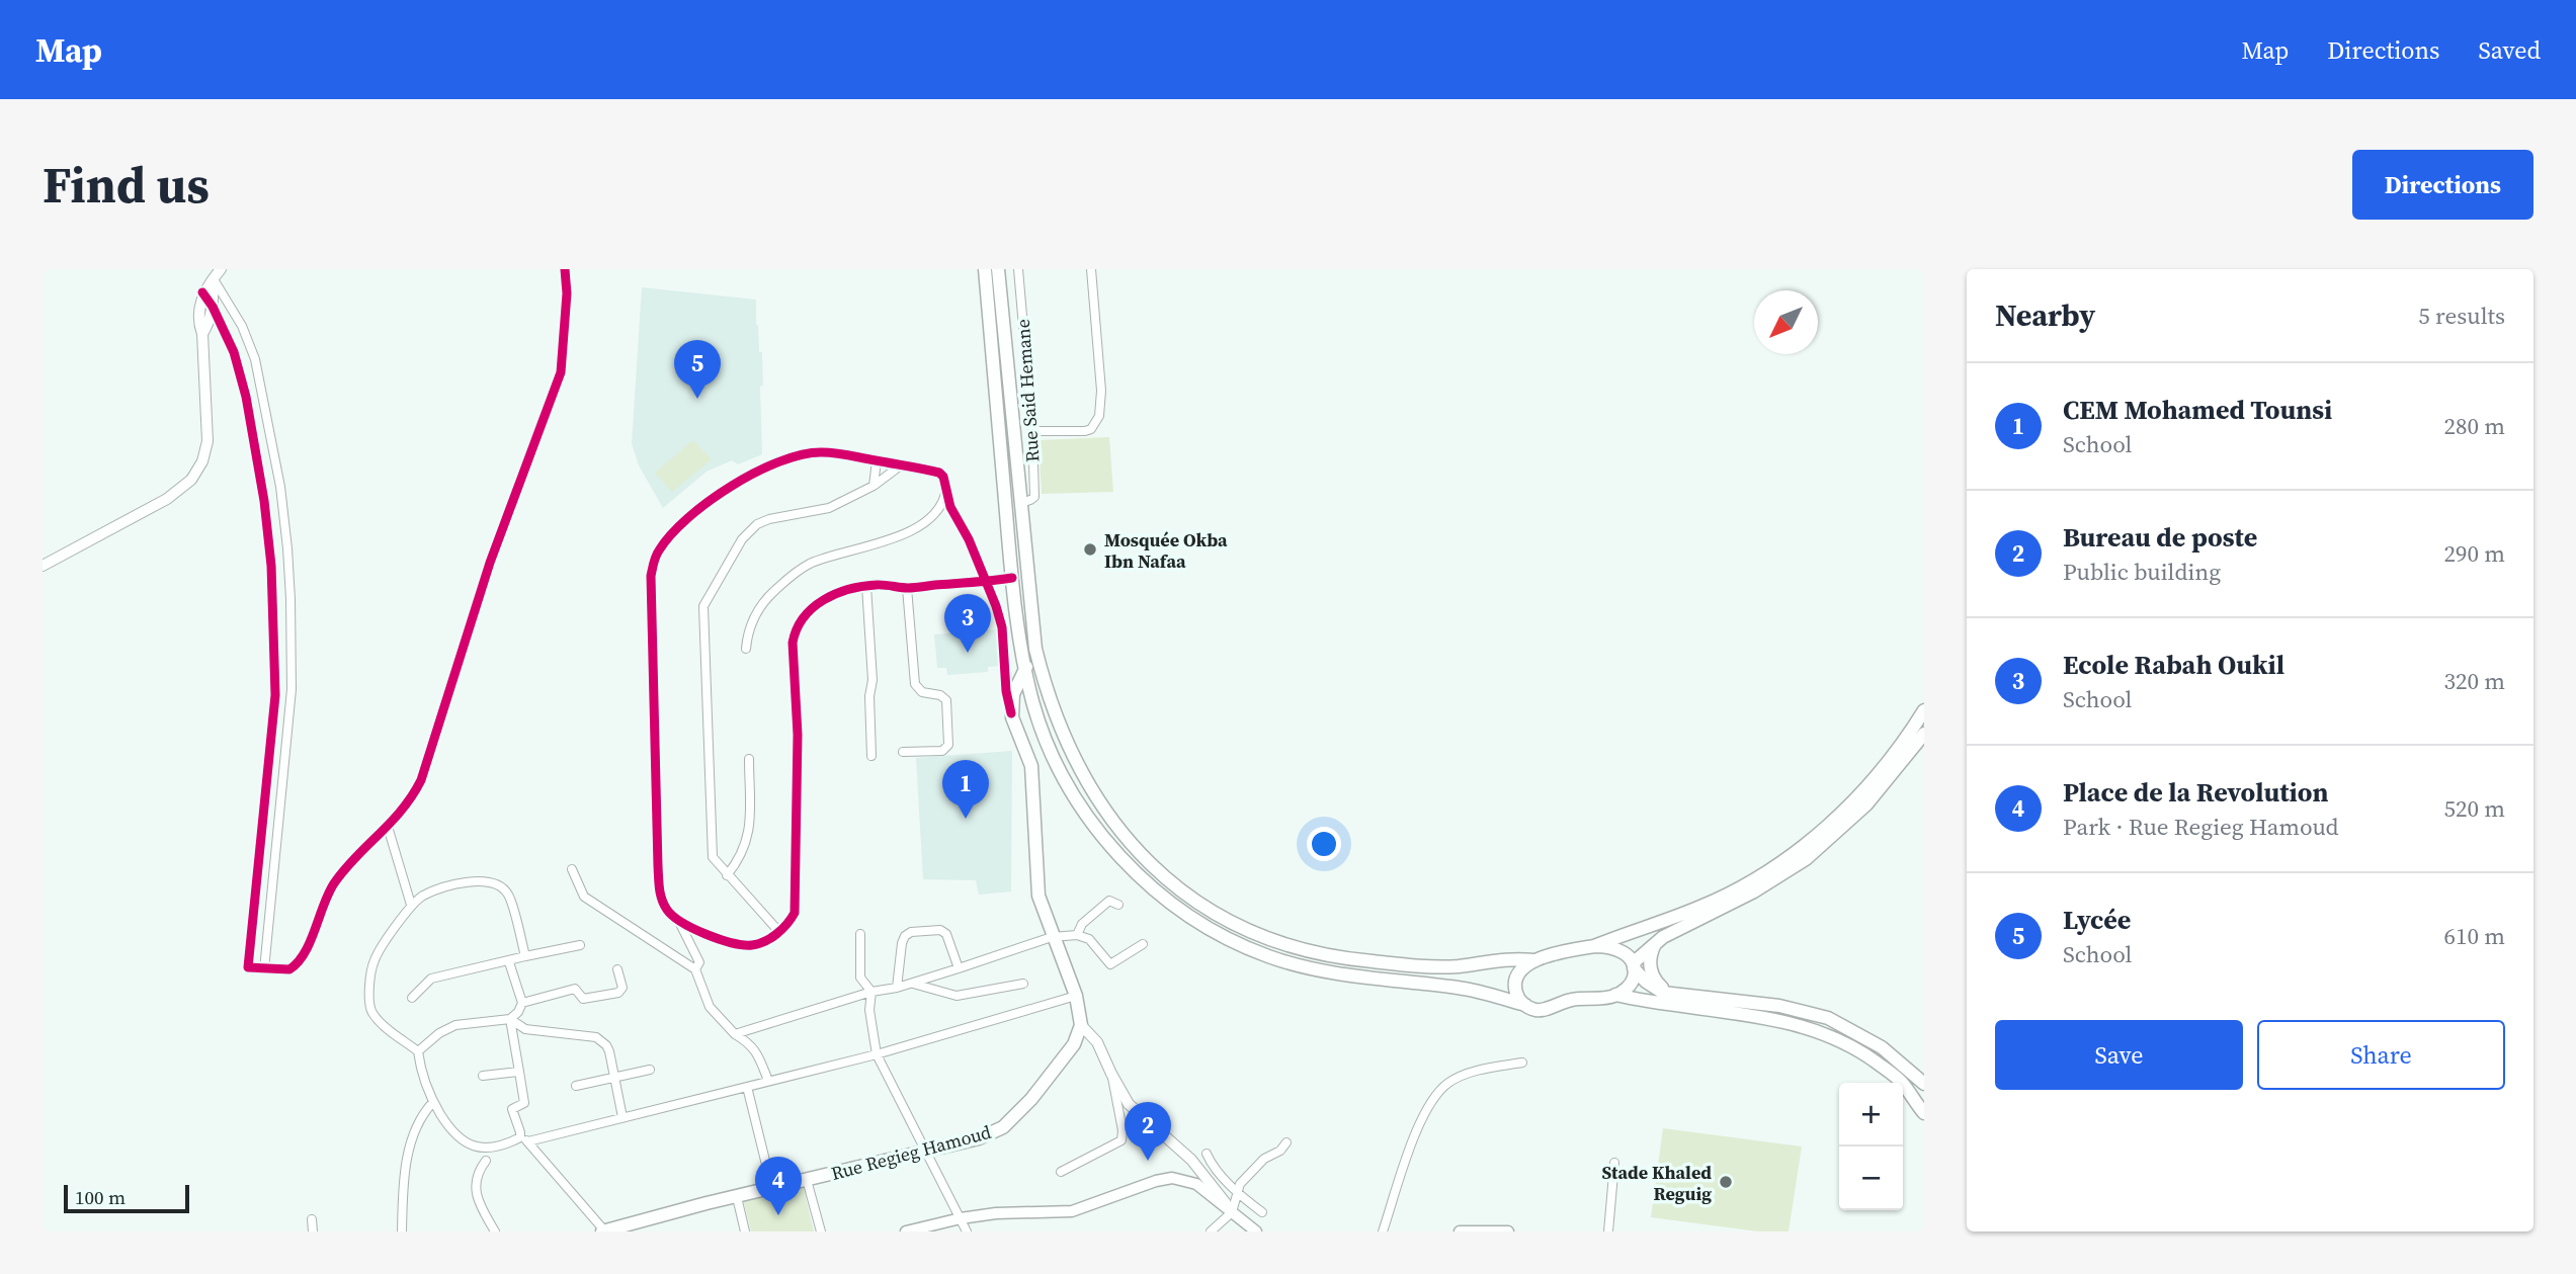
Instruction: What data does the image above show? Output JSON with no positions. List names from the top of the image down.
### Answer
{
  "streets": {
    "main road": ["Rue Regieg Hamoud"],
    "street": ["Rue Said Hemane"]
  },
  "places": ["Mosquée Okba Ibn Nafaa", "Stade Khaled Reguig"],
  "scale_bar": "100 m",
  "north": "bottom left",
  "page": {
    "header": "Map",
    "nav": ["Map", "Directions", "Saved"],
    "buttons": [
      "Directions",
      ["Save", "Share"]
    ],
    "title": "Find us",
    "heading": ["Nearby", "5 results"],
    "pins": [
      "5",
      "3",
      "1",
      "2",
      "4"
    ],
    "list": [
      {
        "mark": "1",
        "name": "CEM Mohamed Tounsi",
        "note": "School",
        "value": "280 m"
      },
      {
        "mark": "2",
        "name": "Bureau de poste",
        "note": "Public building",
        "value": "290 m"
      },
      {
        "mark": "3",
        "name": "Ecole Rabah Oukil",
        "note": "School",
        "value": "320 m"
      },
      {
        "mark": "4",
        "name": "Place de la Revolution",
        "note": "Park · Rue Regieg Hamoud",
        "value": "520 m"
      },
      {
        "mark": "5",
        "name": "Lycée",
        "note": "School",
        "value": "610 m"
      }
    ],
    "map_buttons": ["+", "−"],
    "scale": "100 m"
  }
}
